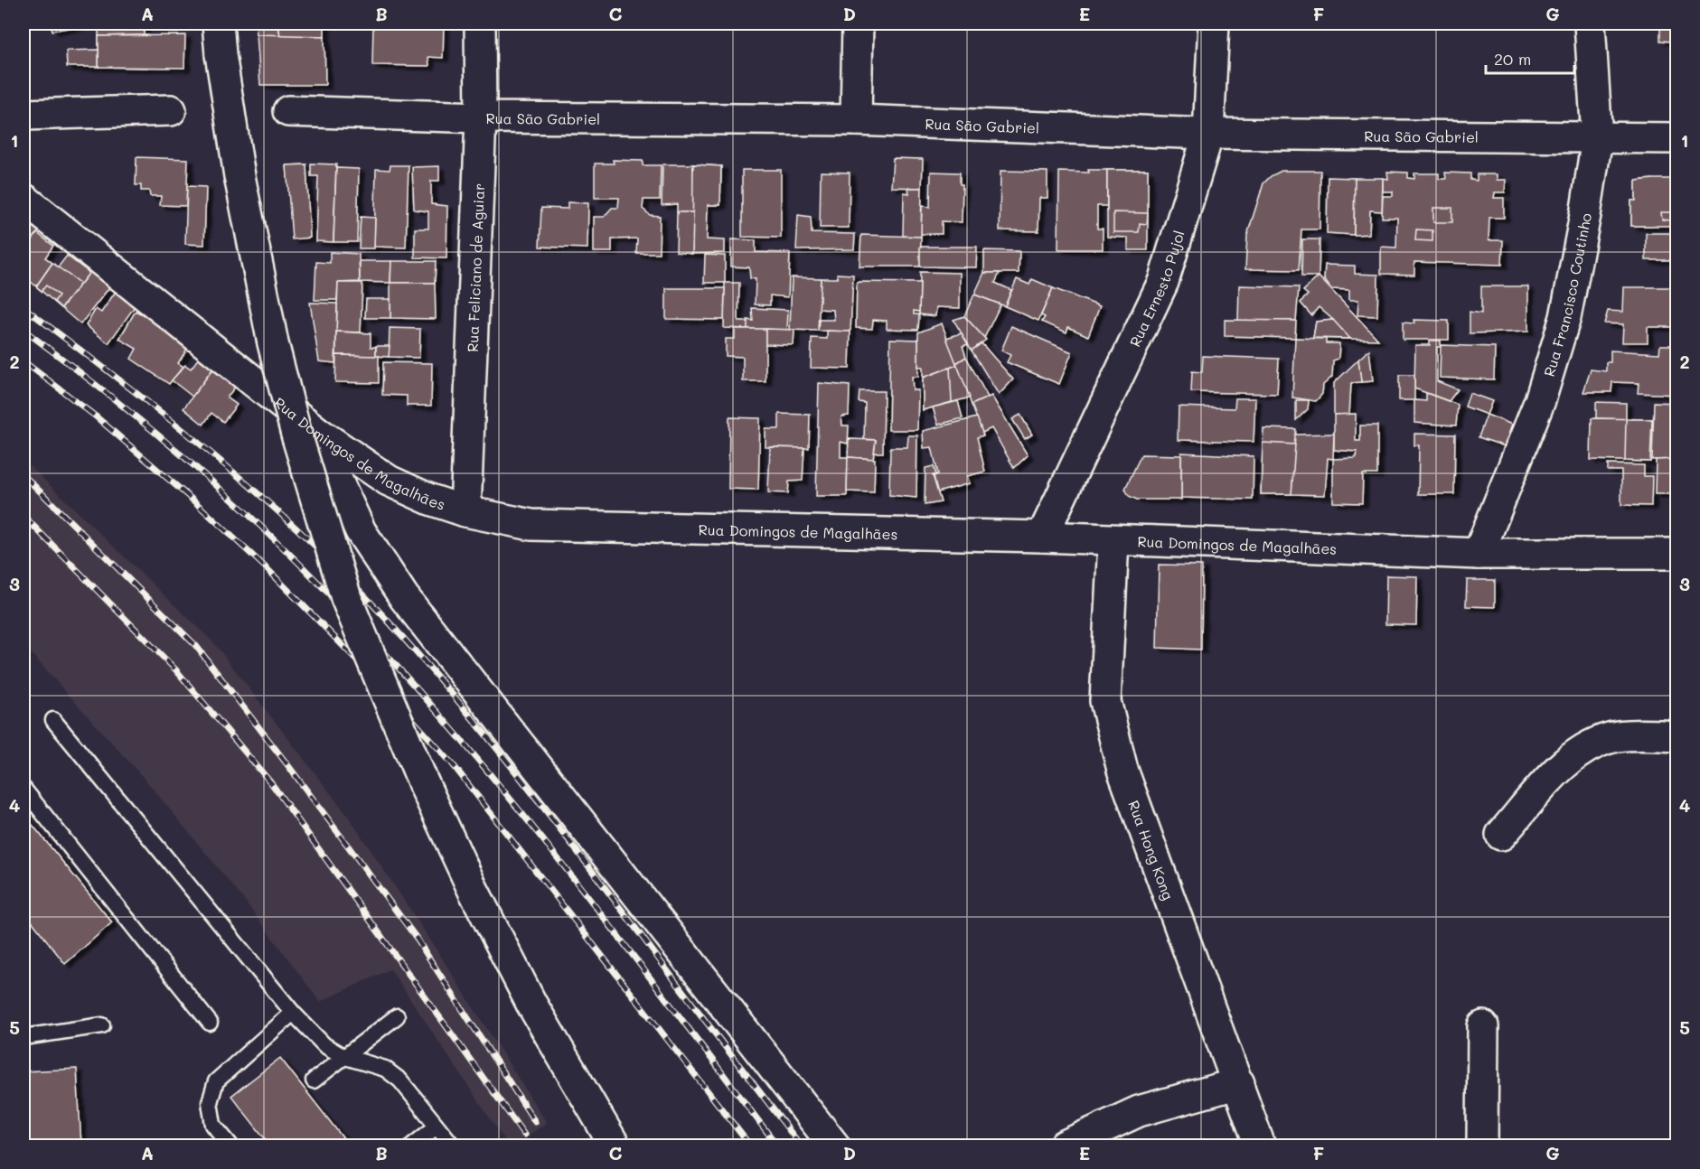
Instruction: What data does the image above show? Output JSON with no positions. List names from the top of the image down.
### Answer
{
  "streets": {
    "street": [
      "Rua São Gabriel",
      "Rua Feliciano de Aguiar",
      "Rua Ernesto Pujol",
      "Rua Francisco Coutinho",
      "Rua Domingos de Magalhães",
      "Rua Hong Kong"
    ]
  },
  "crossings": [
    ["Rua São Gabriel", "Rua Feliciano de Aguiar"],
    ["Rua São Gabriel", "Rua Ernesto Pujol"],
    ["Rua São Gabriel", "Rua Francisco Coutinho"],
    ["Rua Feliciano de Aguiar", "Rua Domingos de Magalhães"],
    ["Rua Ernesto Pujol", "Rua Domingos de Magalhães"],
    ["Rua Francisco Coutinho", "Rua Domingos de Magalhães"],
    ["Rua Domingos de Magalhães", "Rua Hong Kong"]
  ],
  "scale_bar": "20 m",
  "grid": {
    "columns": [
      "A",
      "B",
      "C",
      "D",
      "E",
      "F",
      "G"
    ],
    "rows": [
      "1",
      "2",
      "3",
      "4",
      "5"
    ]
  }
}
